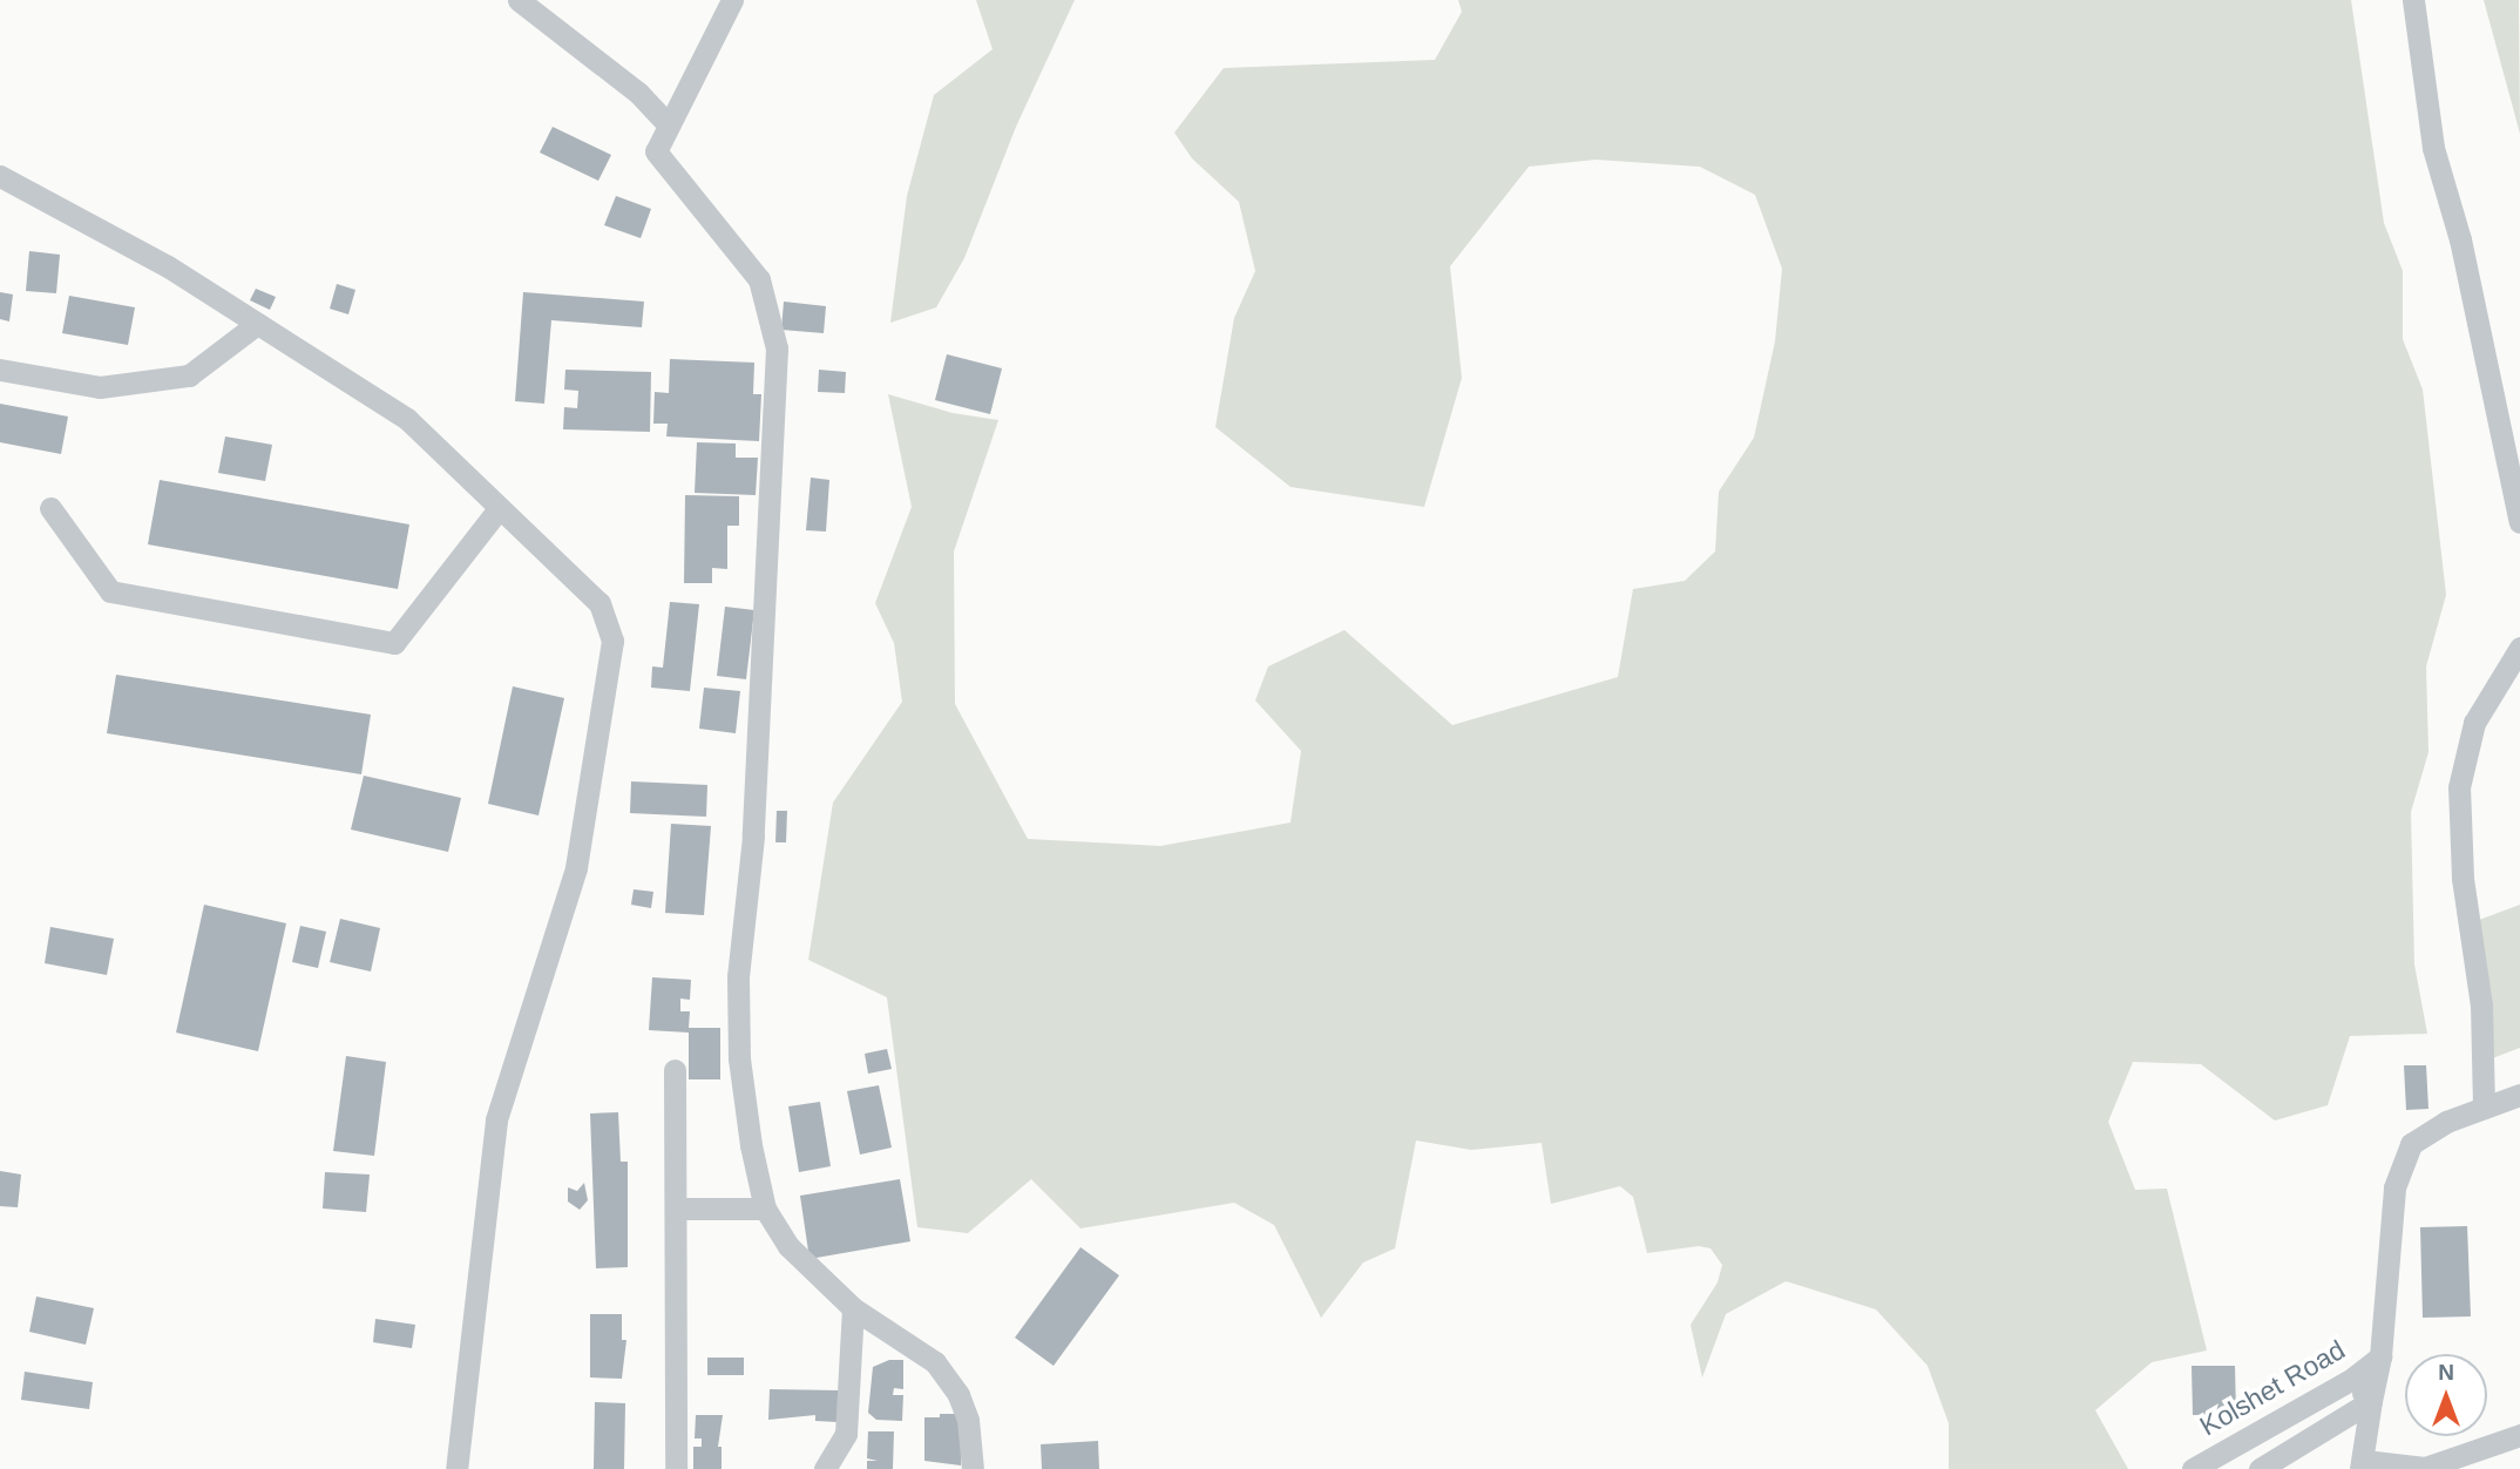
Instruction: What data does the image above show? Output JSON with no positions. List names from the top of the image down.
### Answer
{
  "streets": {
    "street": ["Kolshet Road"]
  },
  "north": "top"
}
